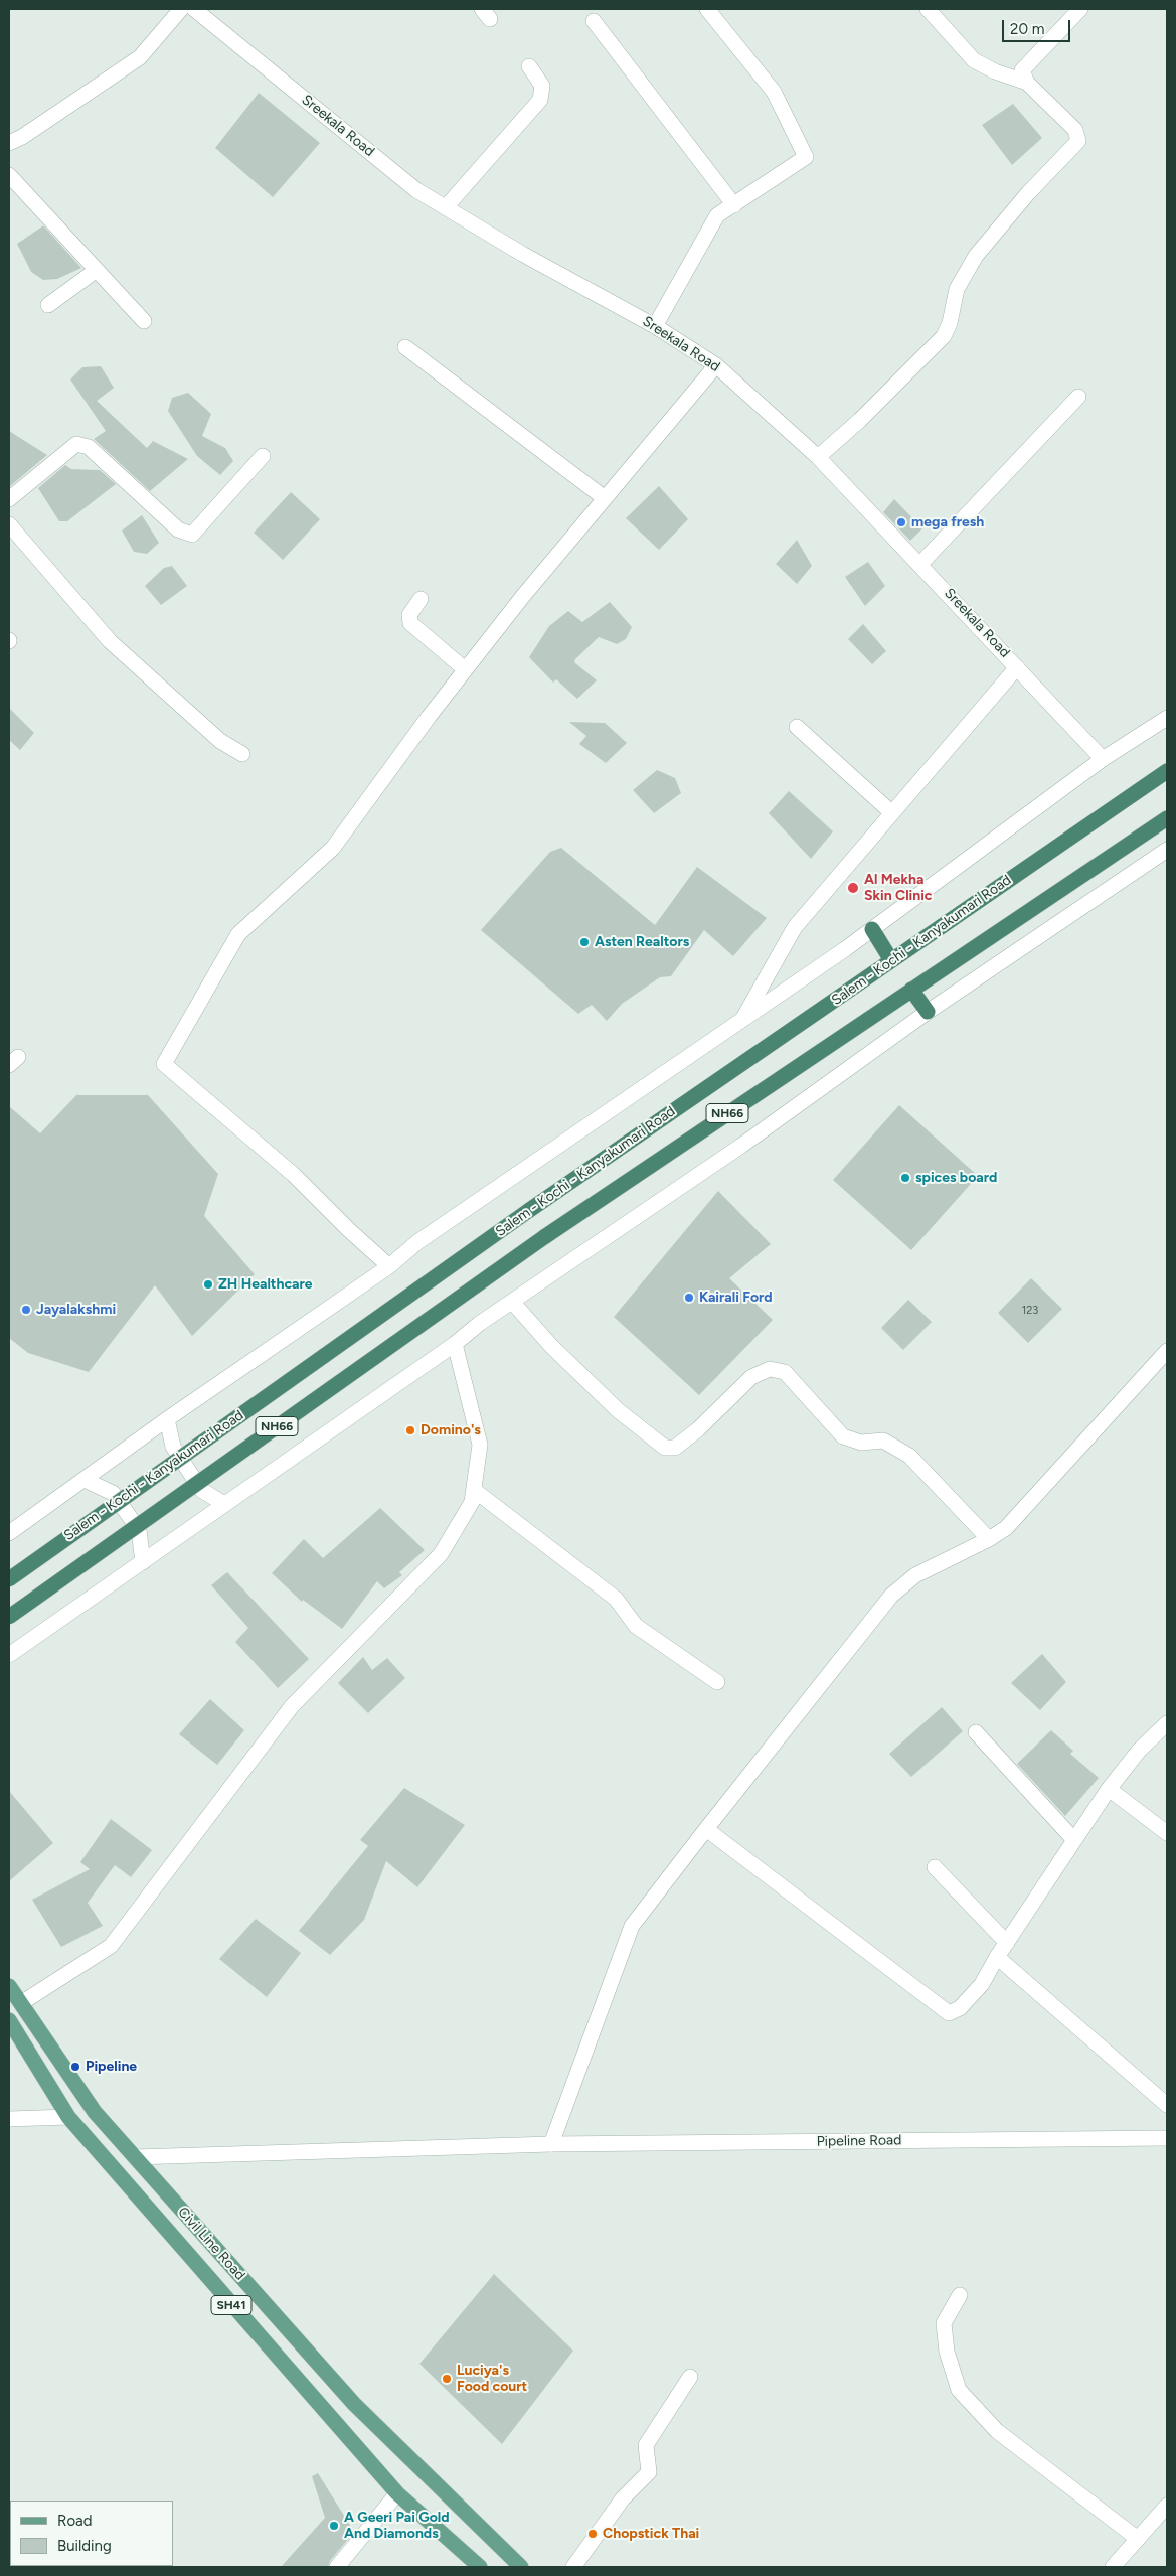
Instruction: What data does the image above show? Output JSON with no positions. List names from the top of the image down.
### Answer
{
  "streets": {
    "highway": ["Salem - Kochi - Kanyakumari Road", "NH66"],
    "main road": ["Civil Line Road", "SH41"],
    "street": ["Sreekala Road", "Pipeline Road"]
  },
  "crossings": [
    ["Pipeline Road", "Civil Line Road"]
  ],
  "places": [
    "mega fresh",
    "Al Mekha Skin Clinic",
    "Asten Realtors",
    "spices board",
    "ZH Healthcare",
    "Kairali Ford",
    "Jayalakshmi",
    "Domino's",
    "Pipeline",
    "Luciya's Food court",
    "A Geeri Pai Gold And Diamonds",
    "Chopstick Thai"
  ],
  "house_numbers": ["123"],
  "legend": ["Road", "Building"],
  "scale_bar": "20 m"
}
